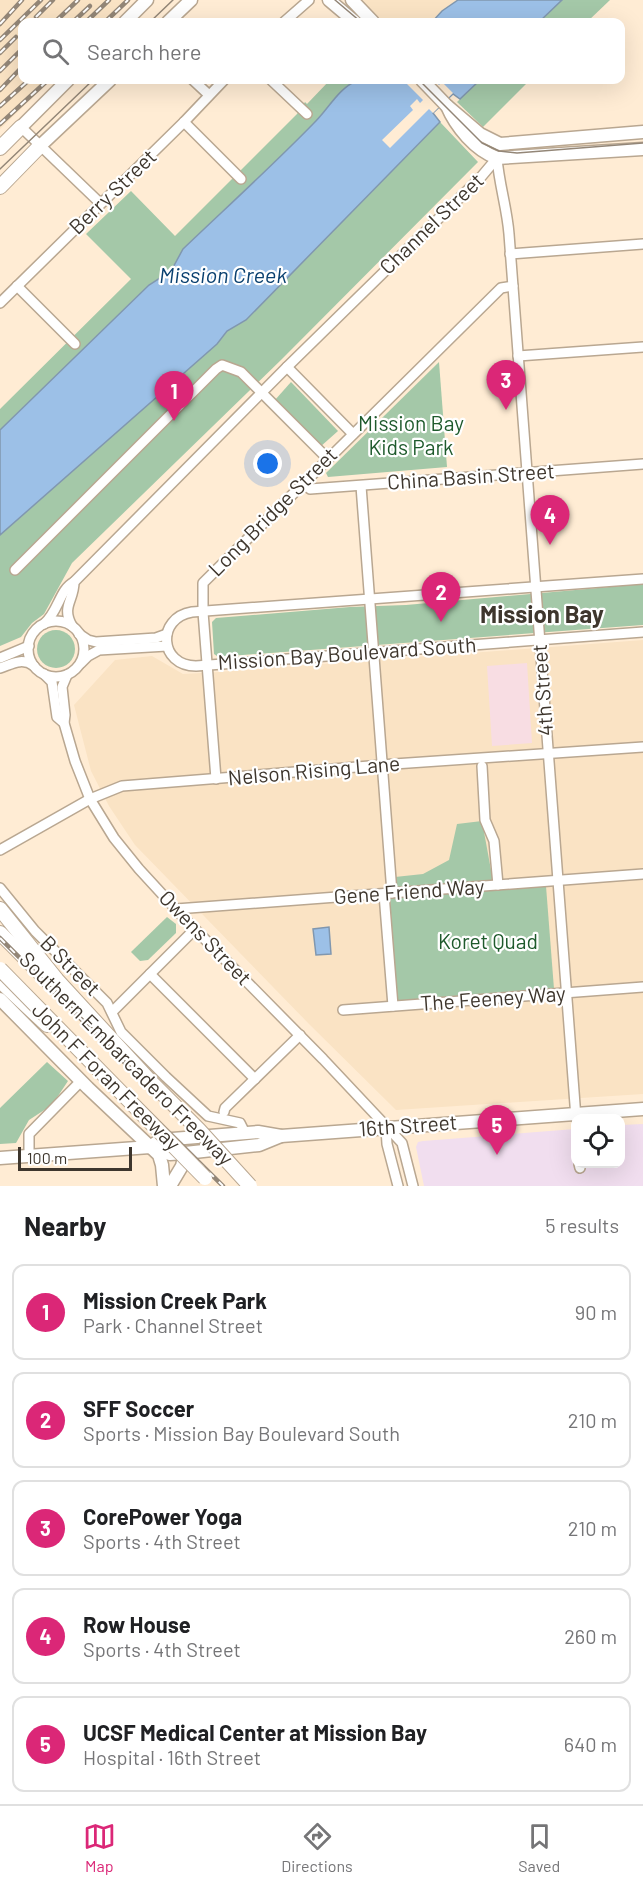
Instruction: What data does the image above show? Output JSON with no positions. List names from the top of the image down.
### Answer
{
  "streets": {
    "highway": ["Southern Embarcadero Freeway", "John F Foran Freeway"],
    "main road": ["Channel Street", "16th Street"],
    "street": [
      "Berry Street",
      "China Basin Street",
      "Long Bridge Street",
      "Mission Bay Boulevard South",
      "4th Street",
      "Nelson Rising Lane",
      "Gene Friend Way",
      "Owens Street",
      "B Street",
      "The Feeney Way"
    ]
  },
  "crossings": [
    ["Channel Street", "4th Street"],
    ["Channel Street", "Owens Street"],
    ["China Basin Street", "Long Bridge Street"],
    ["China Basin Street", "4th Street"],
    ["Long Bridge Street", "Mission Bay Boulevard South"],
    ["Long Bridge Street", "4th Street"],
    ["Long Bridge Street", "Nelson Rising Lane"],
    ["Mission Bay Boulevard South", "4th Street"],
    ["4th Street", "Nelson Rising Lane"],
    ["4th Street", "Gene Friend Way"],
    ["4th Street", "The Feeney Way"],
    ["Nelson Rising Lane", "Owens Street"],
    ["Gene Friend Way", "Owens Street"],
    ["Owens Street", "16th Street"],
    ["B Street", "16th Street"]
  ],
  "districts": ["Mission Bay"],
  "water": ["Mission Creek"],
  "parks": ["Mission Bay Kids Park", "Koret Quad"],
  "scale_bar": "100 m",
  "page": {
    "search": "Search here",
    "pins": [
      "3",
      "1",
      "4",
      "2",
      "5"
    ],
    "scale": "100 m",
    "heading": ["Nearby", "5 results"],
    "list": [
      {
        "mark": "1",
        "name": "Mission Creek Park",
        "note": "Park · Channel Street",
        "value": "90 m"
      },
      {
        "mark": "2",
        "name": "SFF Soccer",
        "note": "Sports · Mission Bay Boulevard South",
        "value": "210 m"
      },
      {
        "mark": "3",
        "name": "CorePower Yoga",
        "note": "Sports · 4th Street",
        "value": "210 m"
      },
      {
        "mark": "4",
        "name": "Row House",
        "note": "Sports · 4th Street",
        "value": "260 m"
      },
      {
        "mark": "5",
        "name": "UCSF Medical Center at Mission Bay",
        "note": "Hospital · 16th Street",
        "value": "640 m"
      }
    ],
    "nav": ["Map", "Directions", "Saved"]
  }
}
